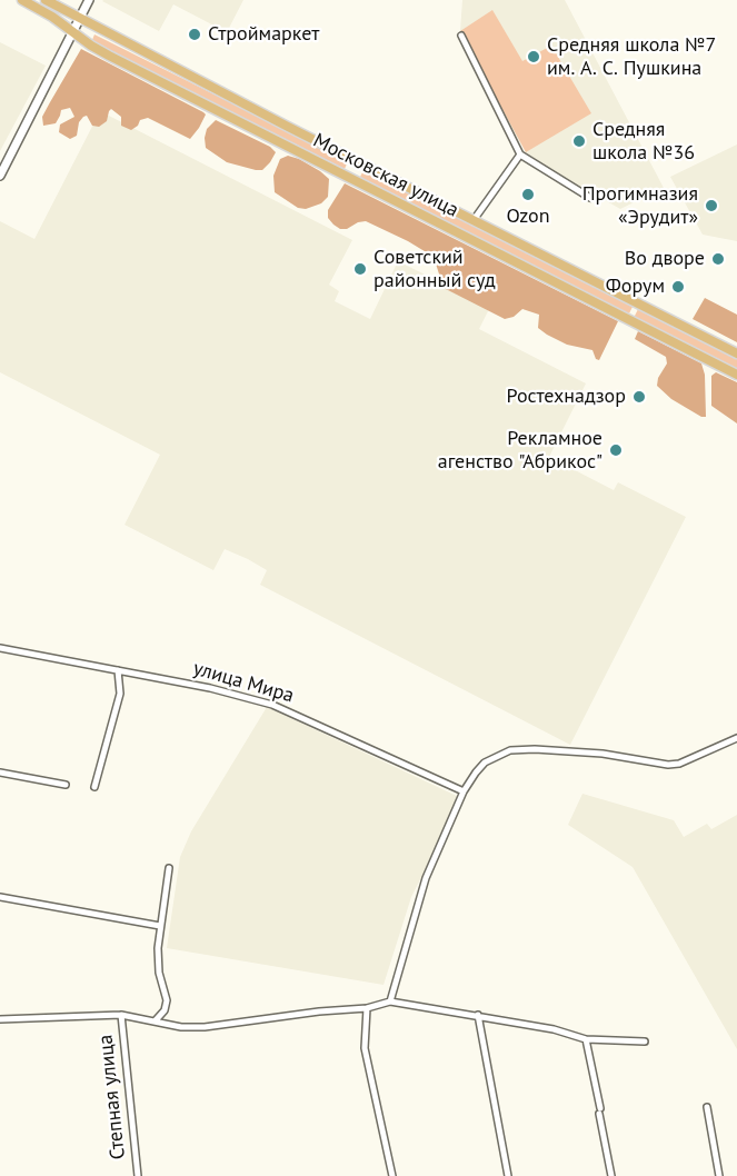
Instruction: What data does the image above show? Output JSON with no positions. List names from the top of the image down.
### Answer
{
  "streets": {
    "main road": ["Московская улица"],
    "street": ["улица Мира", "Степная улица"]
  },
  "places": [
    "Строймаркет",
    "Средняя школа №7 им. А. С. Пушкина",
    "Средняя школа №36",
    "Ozon",
    "Прогимназия «Эрудит»",
    "Во дворе",
    "Советский районный суд",
    "Форум",
    "Ростехнадзор",
    "Рекламное агенство \"Абрикос\""
  ]
}
